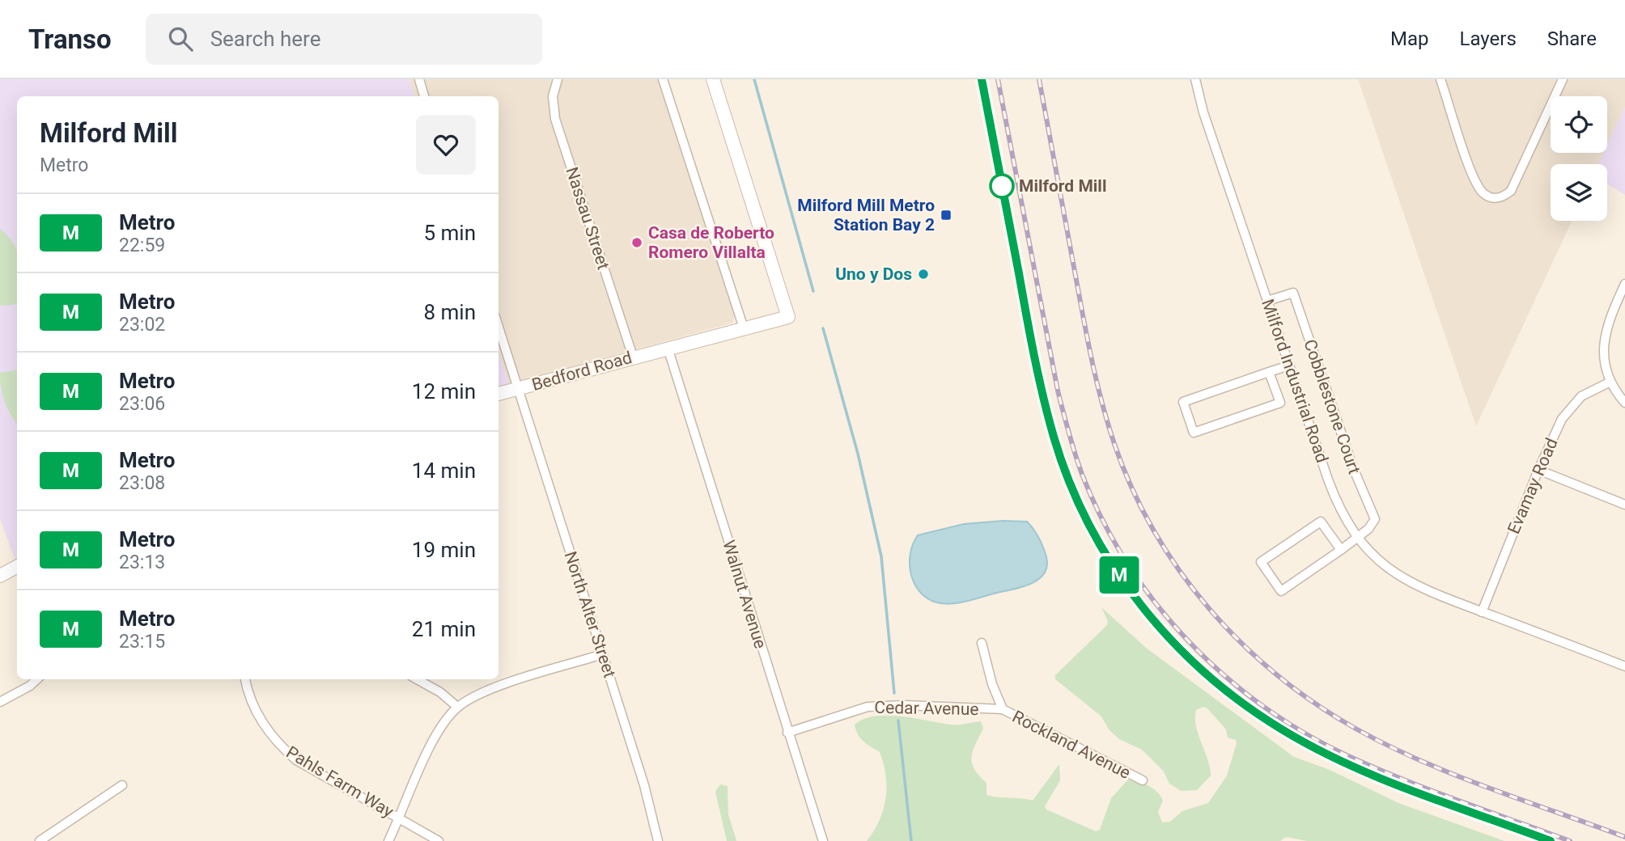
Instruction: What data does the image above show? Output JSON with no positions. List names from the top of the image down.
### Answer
{
  "streets": {
    "street": [
      "Nassau Street",
      "Bedford Road",
      "Milford Industrial Road",
      "Cobblestone Court",
      "Evamay Road",
      "Walnut Avenue",
      "North Alter Street",
      "Cedar Avenue",
      "Rockland Avenue",
      "Pahls Farm Way"
    ]
  },
  "crossings": [
    ["Nassau Street", "Bedford Road"],
    ["Bedford Road", "Walnut Avenue"],
    ["Bedford Road", "North Alter Street"],
    ["Milford Industrial Road", "Cobblestone Court"],
    ["Milford Industrial Road", "Evamay Road"],
    ["Walnut Avenue", "Cedar Avenue"],
    ["Cedar Avenue", "Rockland Avenue"]
  ],
  "places": {
    "other": ["Milford Mill", "Casa de Roberto Romero Villalta", "Uno y Dos"],
    "transit": ["Milford Mill Metro Station Bay 2"]
  },
  "lines": ["metro line M"],
  "page": {
    "header": "Transo",
    "search": "Search here",
    "nav": ["Map", "Layers", "Share"],
    "on_map": "M",
    "heading": ["Milford Mill", "Metro"],
    "list": [
      {
        "mark": "M",
        "name": "Metro",
        "note": "22:59",
        "value": "5 min"
      },
      {
        "mark": "M",
        "name": "Metro",
        "note": "23:02",
        "value": "8 min"
      },
      {
        "mark": "M",
        "name": "Metro",
        "note": "23:06",
        "value": "12 min"
      },
      {
        "mark": "M",
        "name": "Metro",
        "note": "23:08",
        "value": "14 min"
      },
      {
        "mark": "M",
        "name": "Metro",
        "note": "23:13",
        "value": "19 min"
      },
      {
        "mark": "M",
        "name": "Metro",
        "note": "23:15",
        "value": "21 min"
      }
    ]
  }
}
